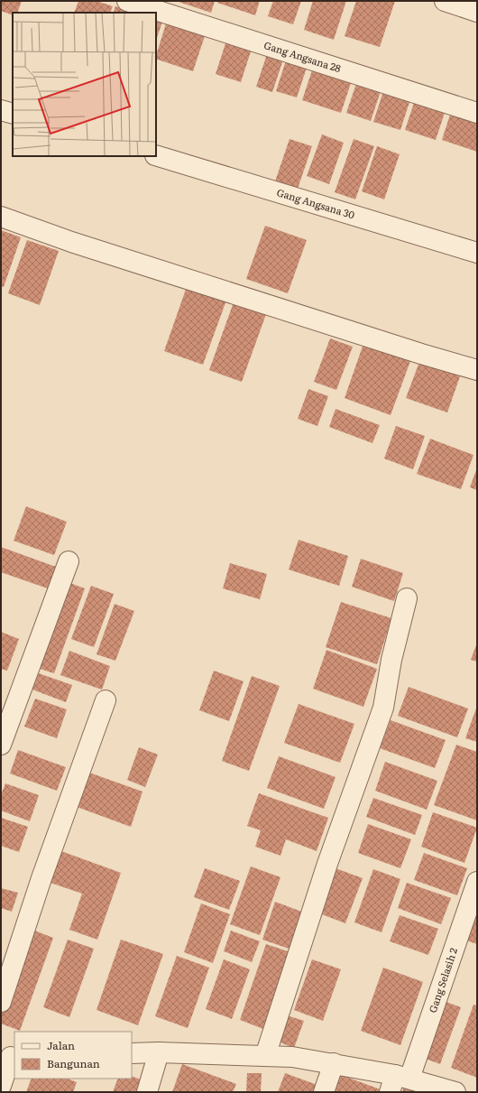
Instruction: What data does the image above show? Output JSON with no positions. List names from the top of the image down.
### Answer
{
  "streets": {
    "street": ["Gang Angsana 28", "Gang Angsana 30", "Gang Selasih 2"]
  },
  "legend": ["Jalan", "Bangunan"]
}
